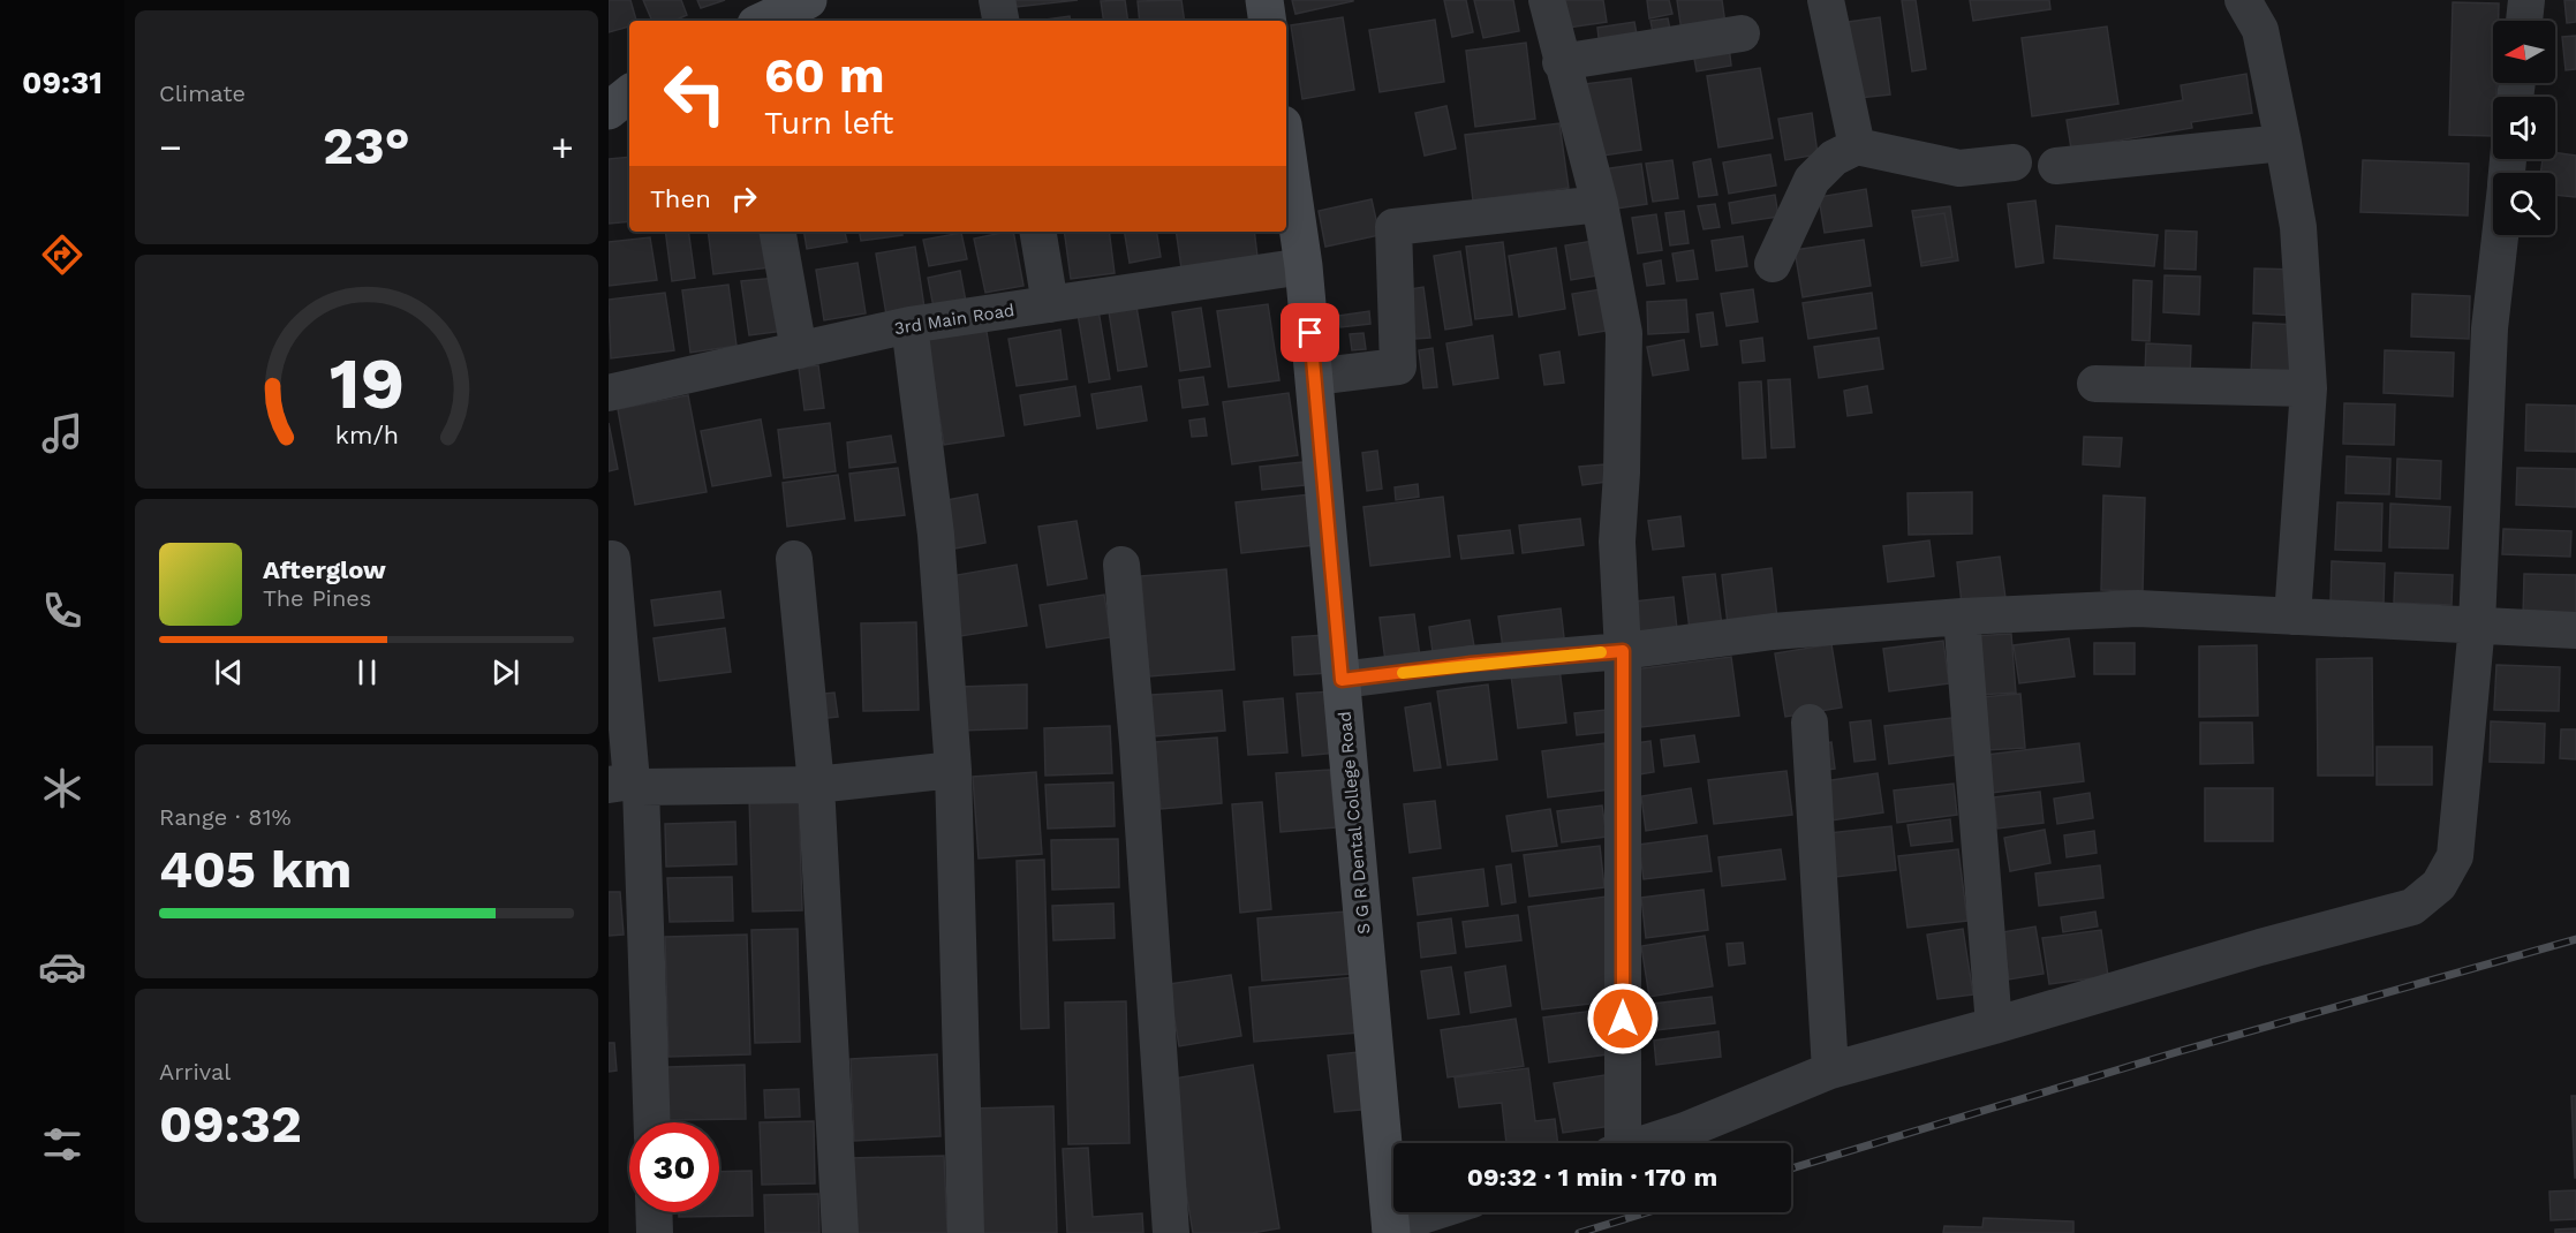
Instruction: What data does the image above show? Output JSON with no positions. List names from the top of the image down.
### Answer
{
  "streets": {
    "street": ["3rd Main Road", "S G R Dental College Road"]
  },
  "crossings": [
    ["3rd Main Road", "S G R Dental College Road"]
  ],
  "north": "left",
  "page": {
    "tabs": "09:31",
    "tile": [
      "Climate",
      ["Range · 81%", "405 km"],
      ["Arrival", "09:32"]
    ],
    "turn": ["60 m", "Turn left"],
    "heat": ["−", "23°", "+"],
    "then": "Then",
    "song": ["Afterglow", "The Pines"],
    "limit": "30",
    "trip": "09:32 · 1 min · 170 m",
    "gauge": ["19", "km/h"]
  }
}
